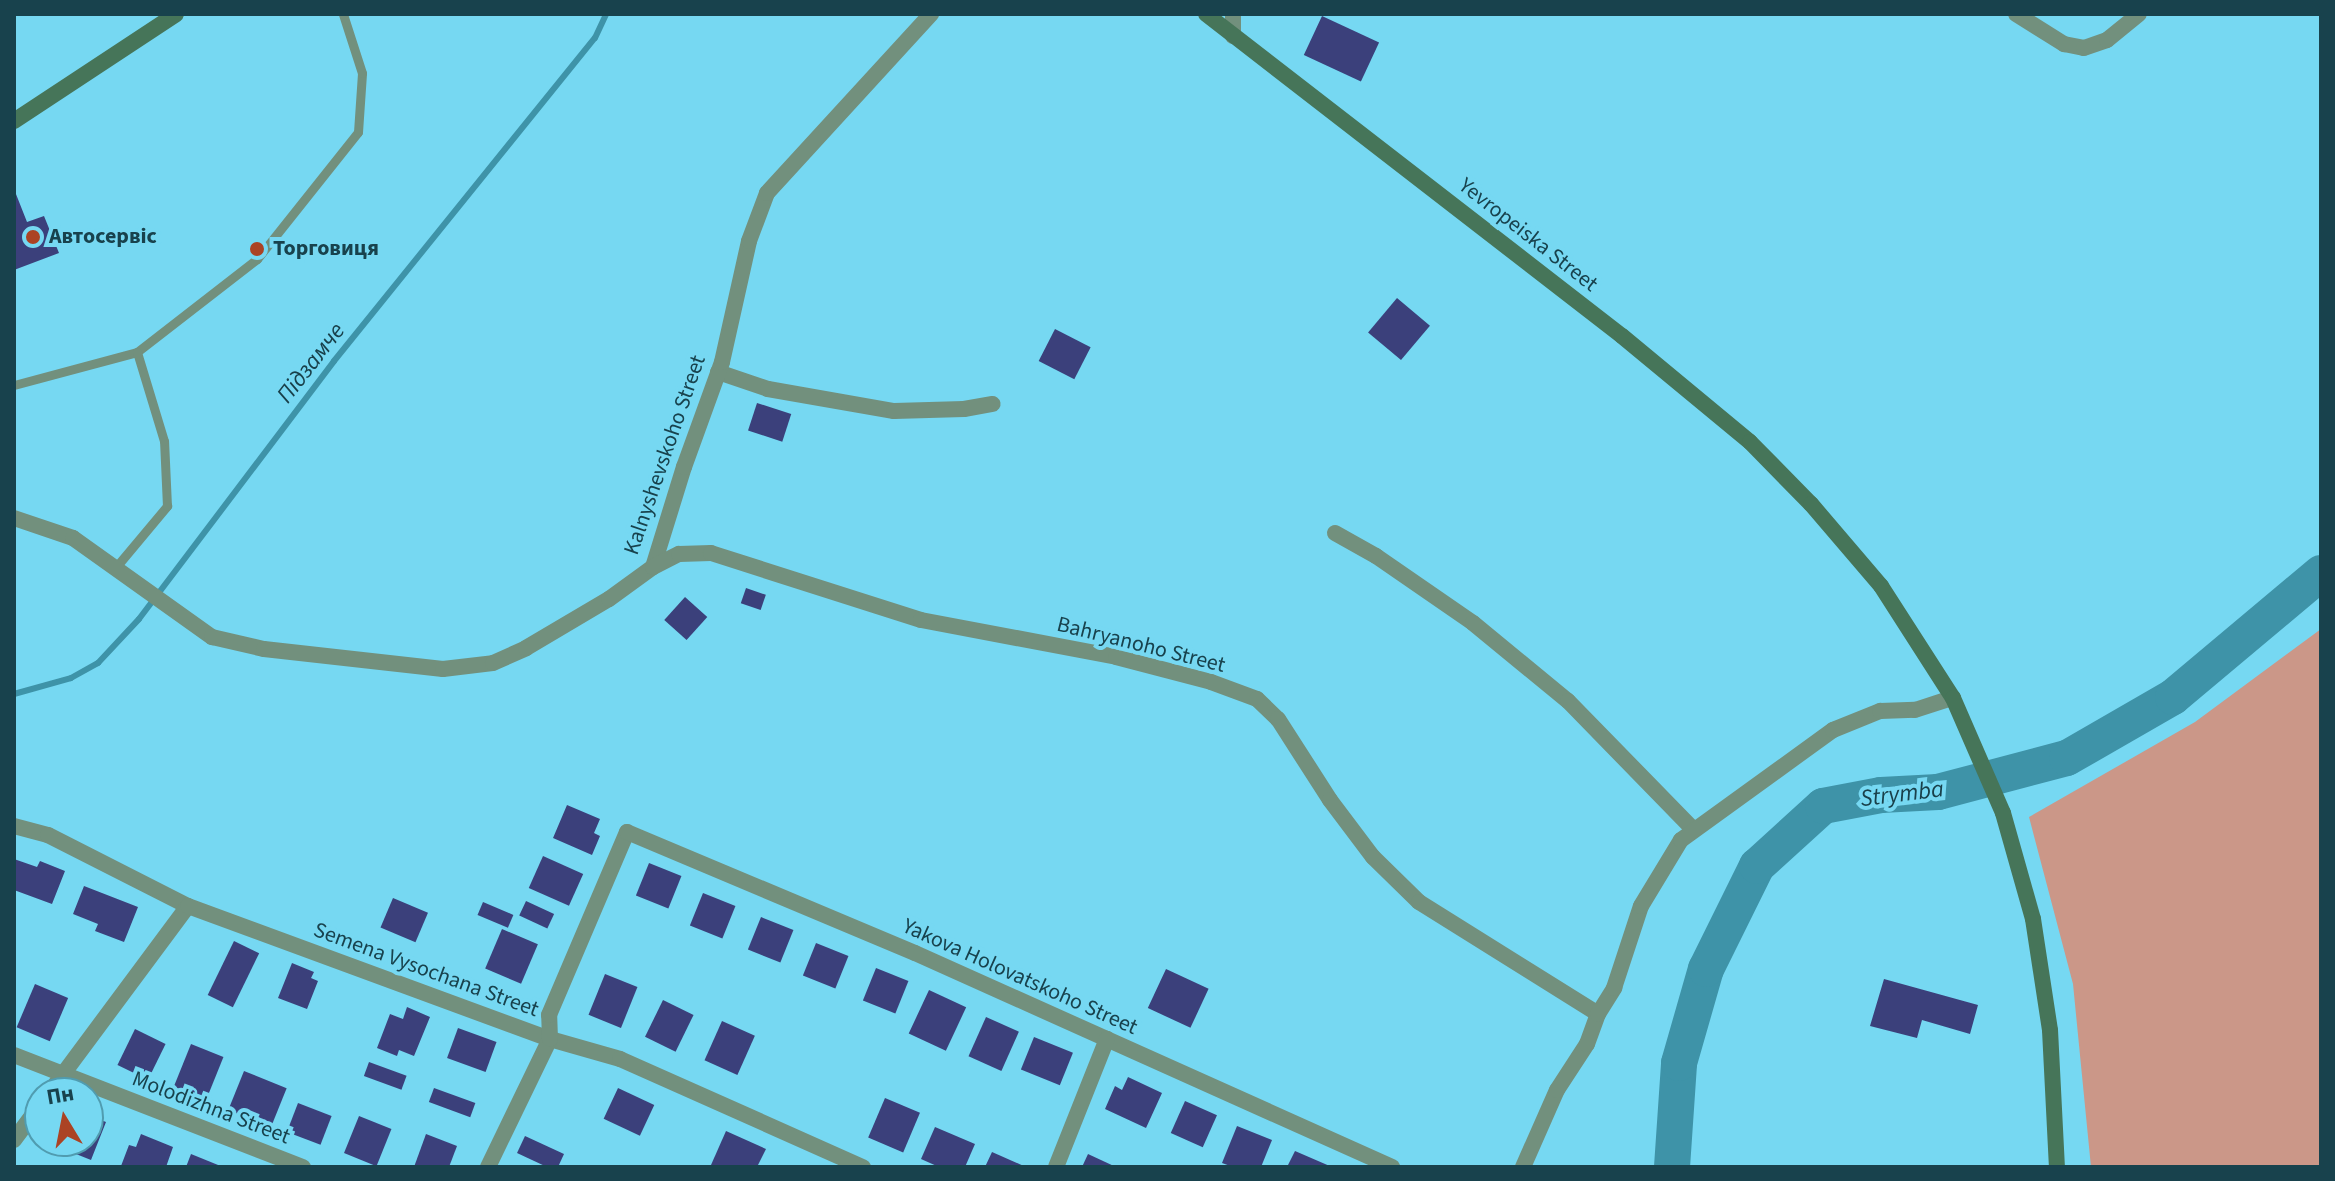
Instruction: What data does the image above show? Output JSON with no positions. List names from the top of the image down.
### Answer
{
  "streets": {
    "main road": ["Yevropeiska Street"],
    "street": [
      "Kalnyshevskoho Street",
      "Bahryanoho Street",
      "Semena Vysochana Street",
      "Yakova Holovatskoho Street",
      "Molodizhna Street"
    ]
  },
  "crossings": [
    ["Kalnyshevskoho Street", "Bahryanoho Street"],
    ["Semena Vysochana Street", "Yakova Holovatskoho Street"]
  ],
  "water": ["Підзамче", "Strymba"],
  "places": ["Автосервіс", "Торговиця"],
  "north": "top"
}
